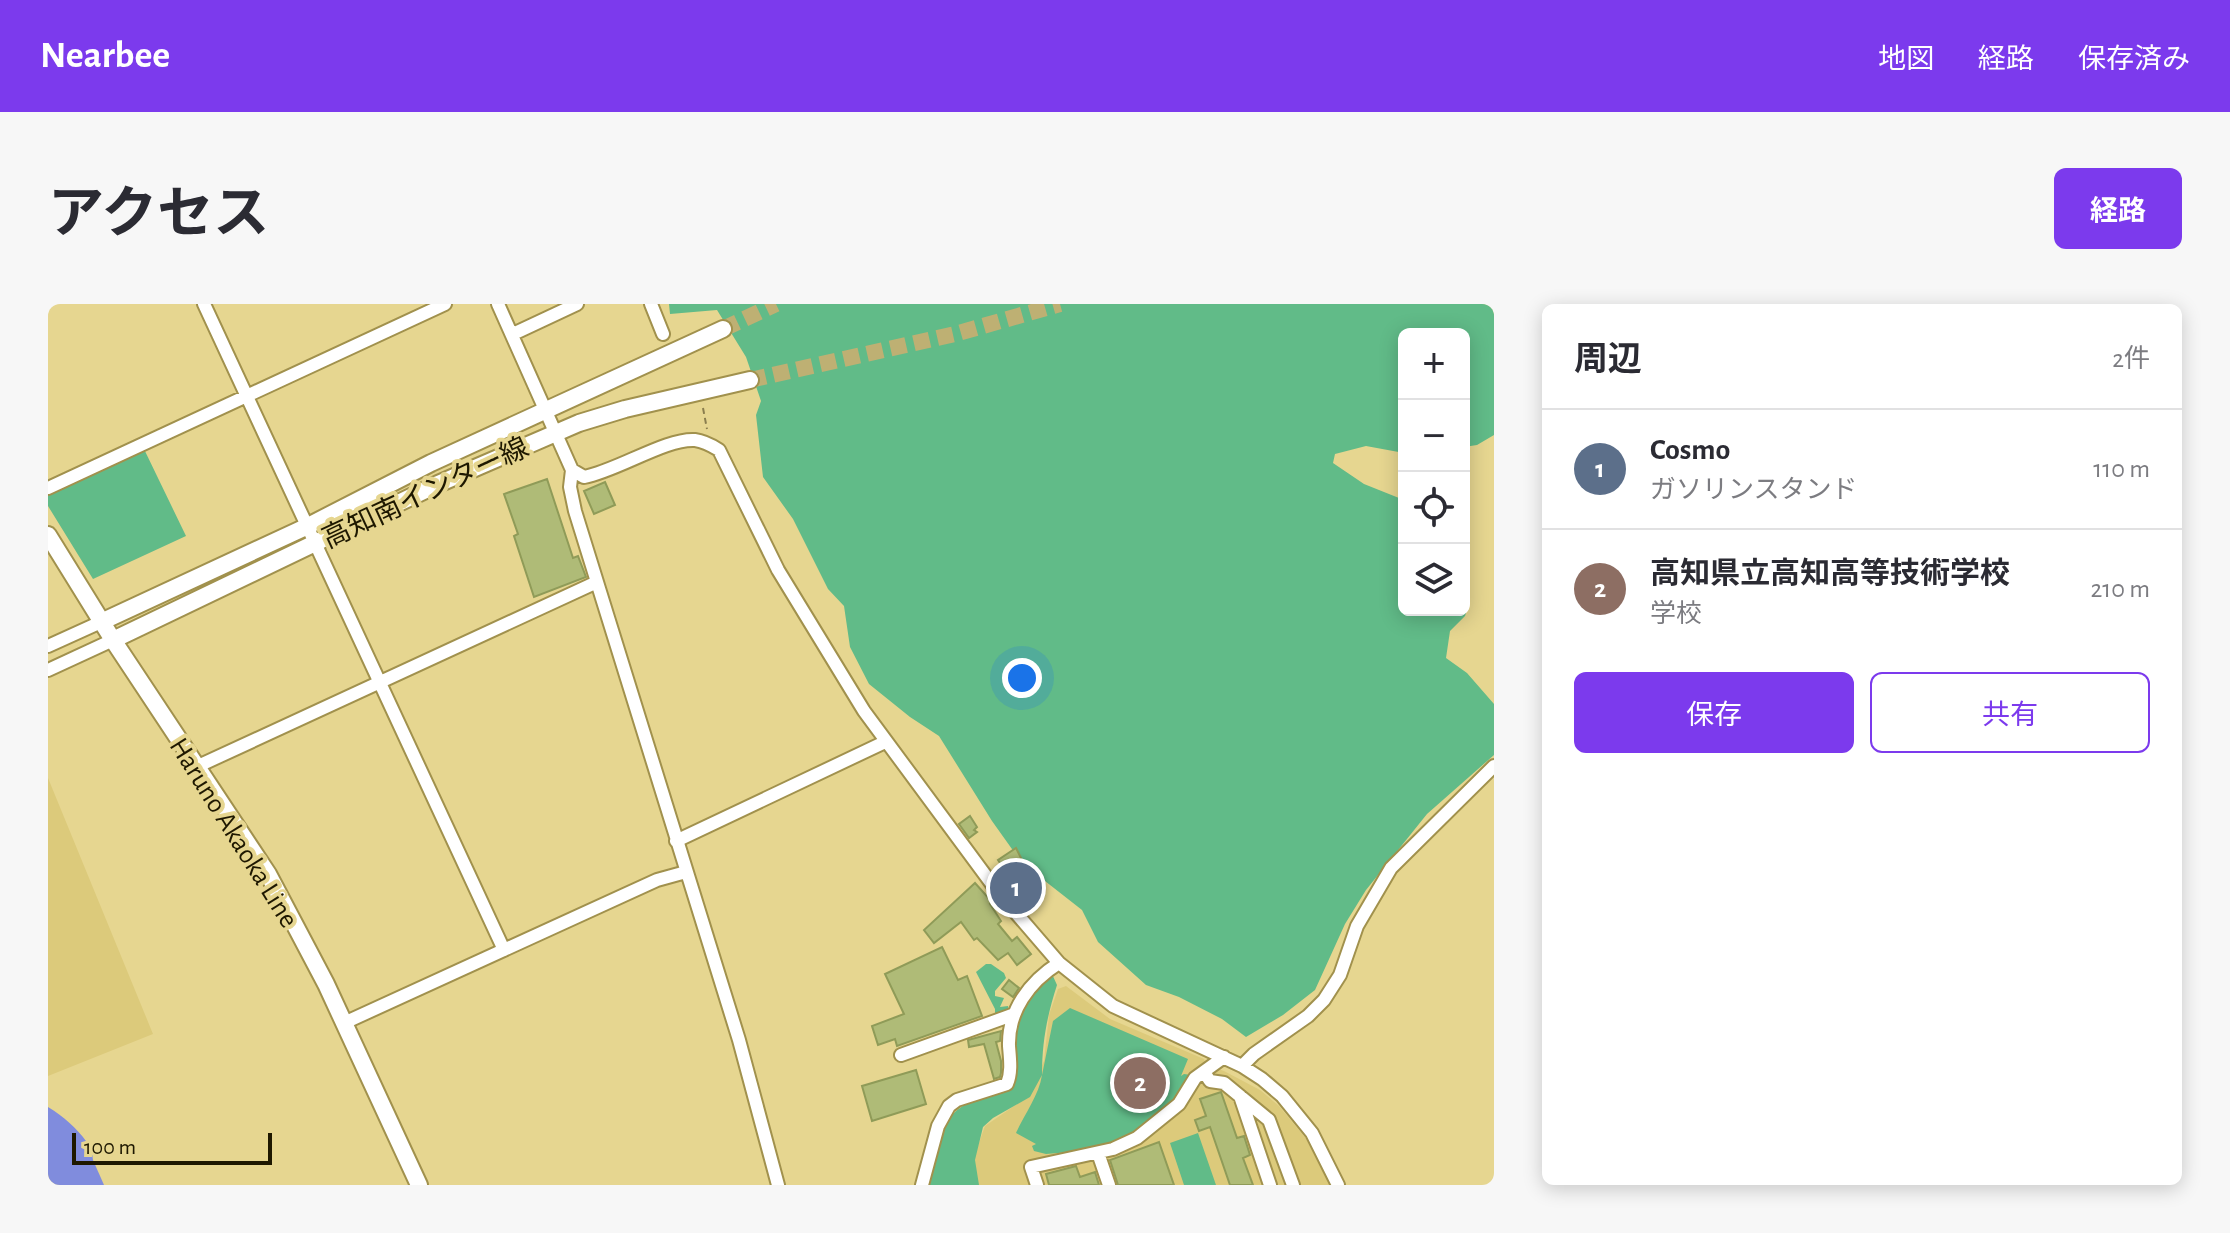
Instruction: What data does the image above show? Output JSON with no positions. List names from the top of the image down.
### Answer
{
  "streets": {
    "main road": ["高知南インター線", "Haruno Akaoka Line"]
  },
  "crossings": [
    ["高知南インター線", "Haruno Akaoka Line"]
  ],
  "scale_bar": "100 m",
  "page": {
    "header": "Nearbee",
    "nav": ["地図", "経路", "保存済み"],
    "title": "アクセス",
    "buttons": [
      "経路",
      ["保存", "共有"]
    ],
    "heading": ["周辺", "2件"],
    "map_buttons": ["+", "−"],
    "list": [
      {
        "mark": "1",
        "name": "Cosmo",
        "note": "ガソリンスタンド",
        "value": "110 m"
      },
      {
        "mark": "2",
        "name": "高知県立高知高等技術学校",
        "note": "学校",
        "value": "210 m"
      }
    ],
    "pins": ["1", "2"],
    "scale": "100 m"
  }
}
